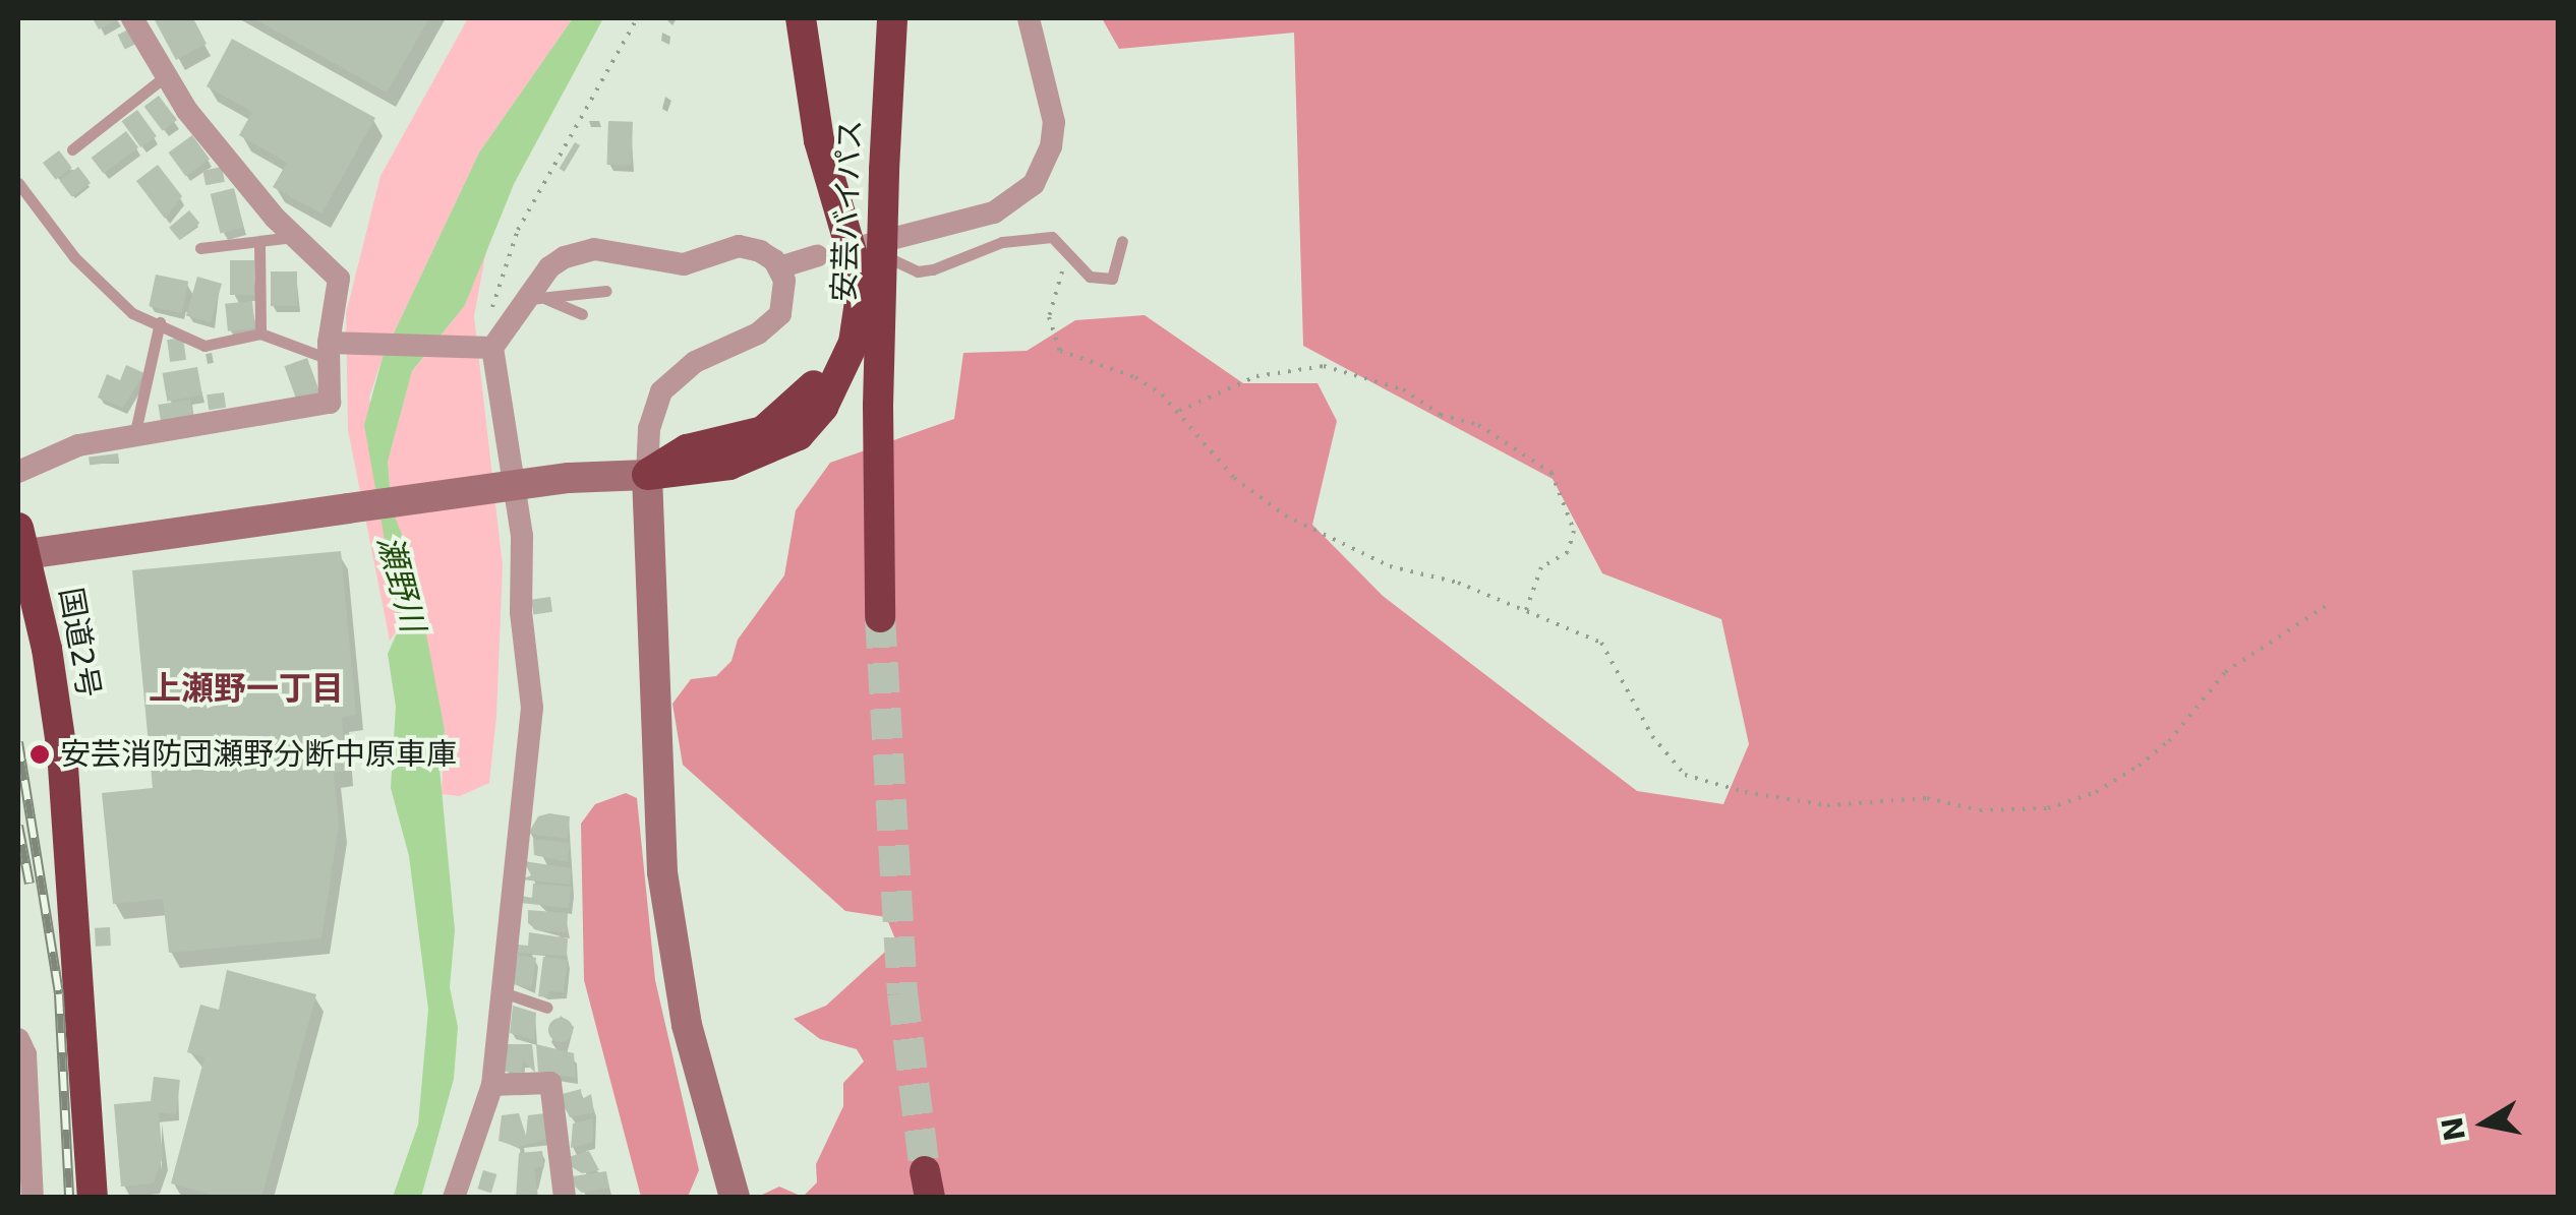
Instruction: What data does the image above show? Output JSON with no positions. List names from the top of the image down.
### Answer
{
  "streets": {
    "highway": ["安芸バイパス", "国道2号"]
  },
  "districts": ["上瀬野一丁目"],
  "water": ["瀬野川"],
  "places": ["安芸消防団瀬野分断中原車庫"],
  "north": "left"
}
